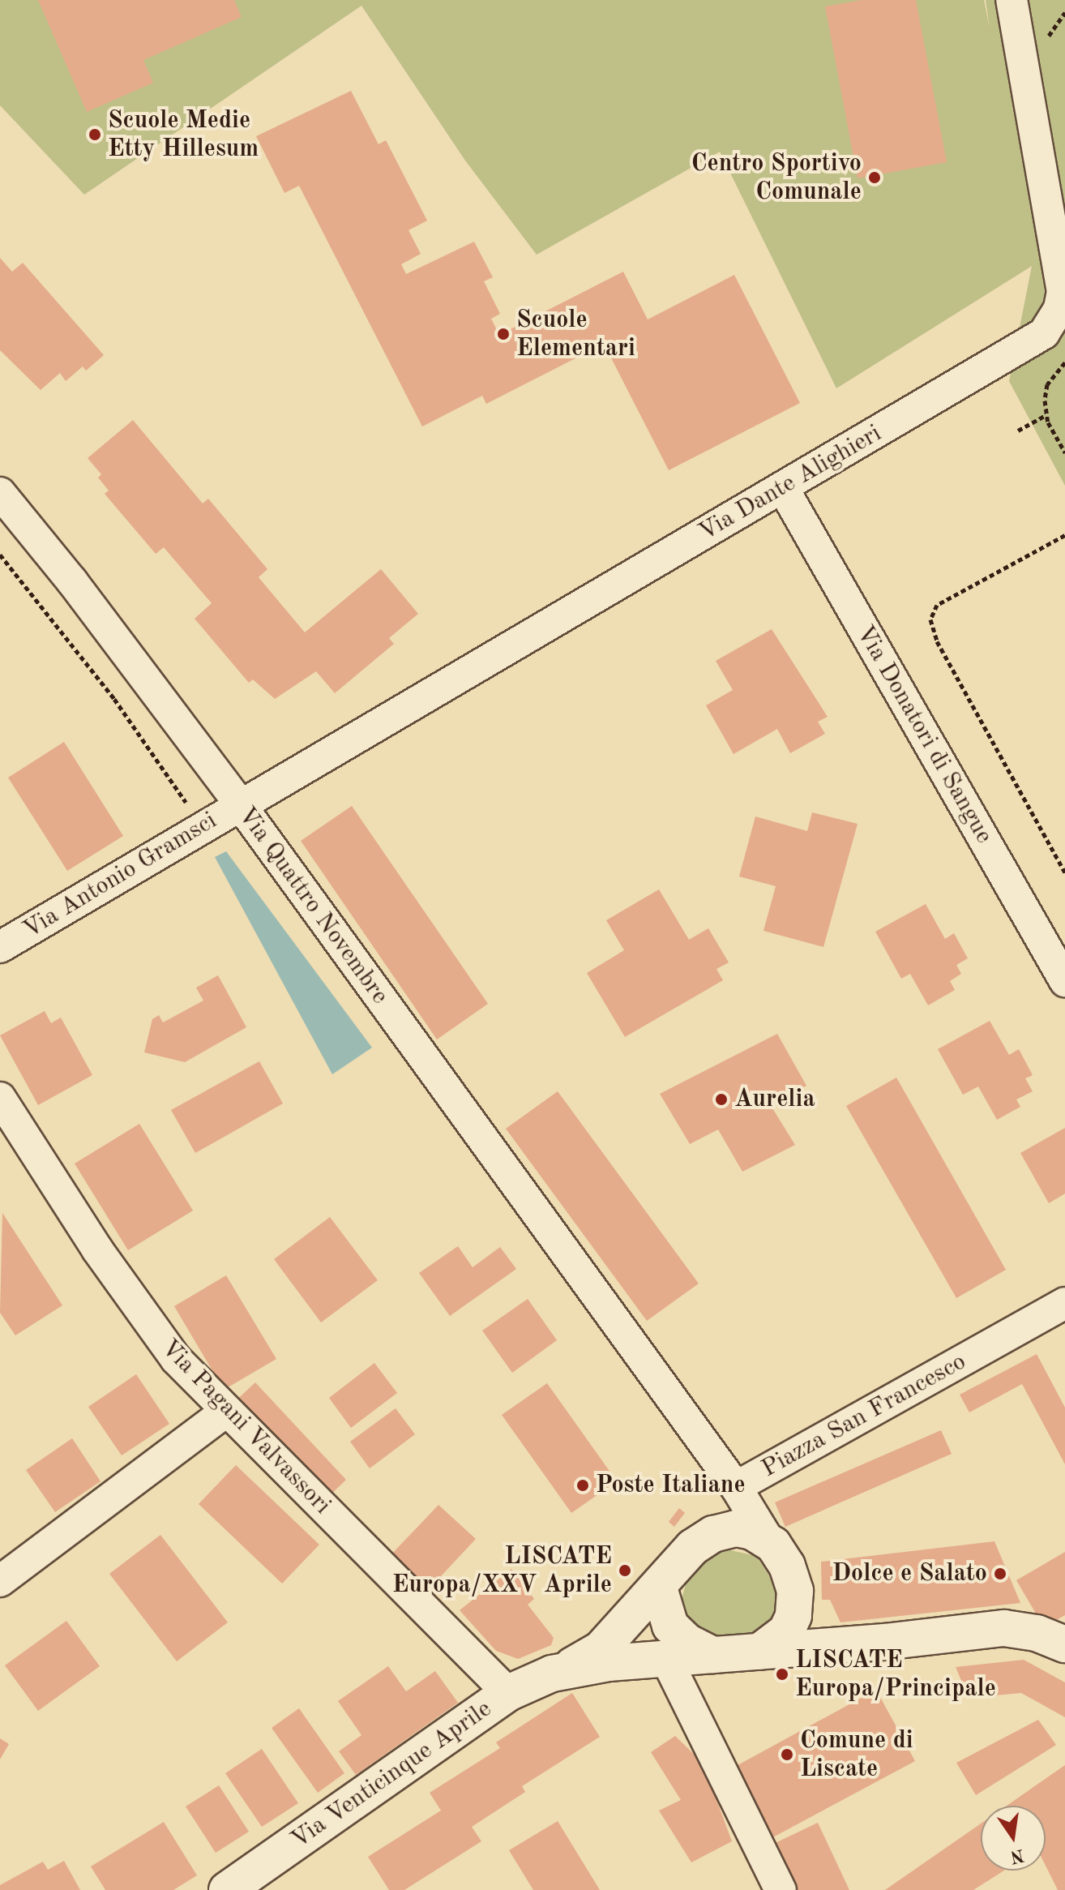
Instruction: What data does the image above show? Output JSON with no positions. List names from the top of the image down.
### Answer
{
  "streets": {
    "street": [
      "Via Dante Alighieri",
      "Via Donatori di Sangue",
      "Via Antonio Gramsci",
      "Via Quattro Novembre",
      "Piazza San Francesco",
      "Via Pagani Valvassori",
      "Via Venticinque Aprile"
    ]
  },
  "crossings": [
    ["Via Dante Alighieri", "Via Donatori di Sangue"],
    ["Via Dante Alighieri", "Via Antonio Gramsci"],
    ["Via Dante Alighieri", "Via Quattro Novembre"],
    ["Via Antonio Gramsci", "Via Quattro Novembre"],
    ["Via Quattro Novembre", "Piazza San Francesco"],
    ["Via Pagani Valvassori", "Via Venticinque Aprile"]
  ],
  "places": [
    "Scuole Medie Etty Hillesum",
    "Centro Sportivo Comunale",
    "Scuole Elementari",
    "Aurelia",
    "Poste Italiane",
    "LISCATE Europa/XXV Aprile",
    "Dolce e Salato",
    "LISCATE Europa/Principale",
    "Comune di Liscate"
  ],
  "north": "bottom"
}
